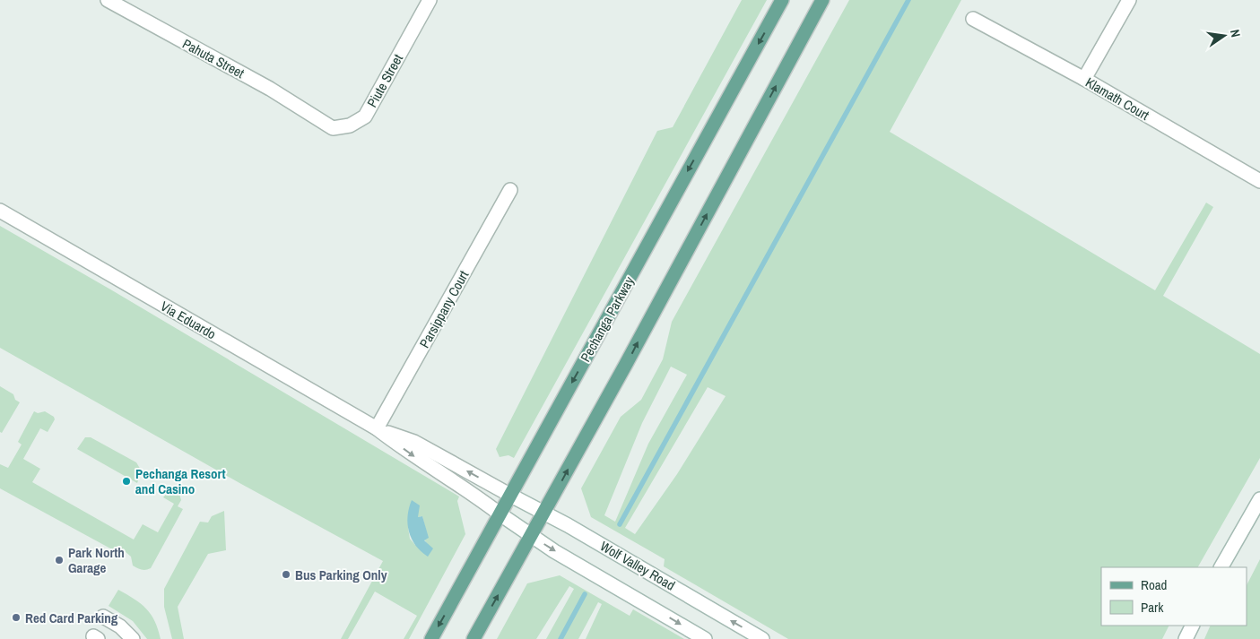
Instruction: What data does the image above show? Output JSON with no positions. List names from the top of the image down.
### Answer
{
  "streets": {
    "main road": ["Pechanga Parkway"],
    "street": [
      "Pahuta Street",
      "Piute Street",
      "Klamath Court",
      "Parsippany Court",
      "Via Eduardo",
      "Wolf Valley Road"
    ]
  },
  "crossings": [
    ["Pahuta Street", "Piute Street"],
    ["Parsippany Court", "Via Eduardo"],
    ["Pechanga Parkway", "Via Eduardo"],
    ["Pechanga Parkway", "Wolf Valley Road"],
    ["Via Eduardo", "Wolf Valley Road"]
  ],
  "places": [
    "Pechanga Resort and Casino",
    "Park North Garage",
    "Bus Parking Only",
    "Red Card Parking"
  ],
  "legend": ["Road", "Park"],
  "north": "right"
}
